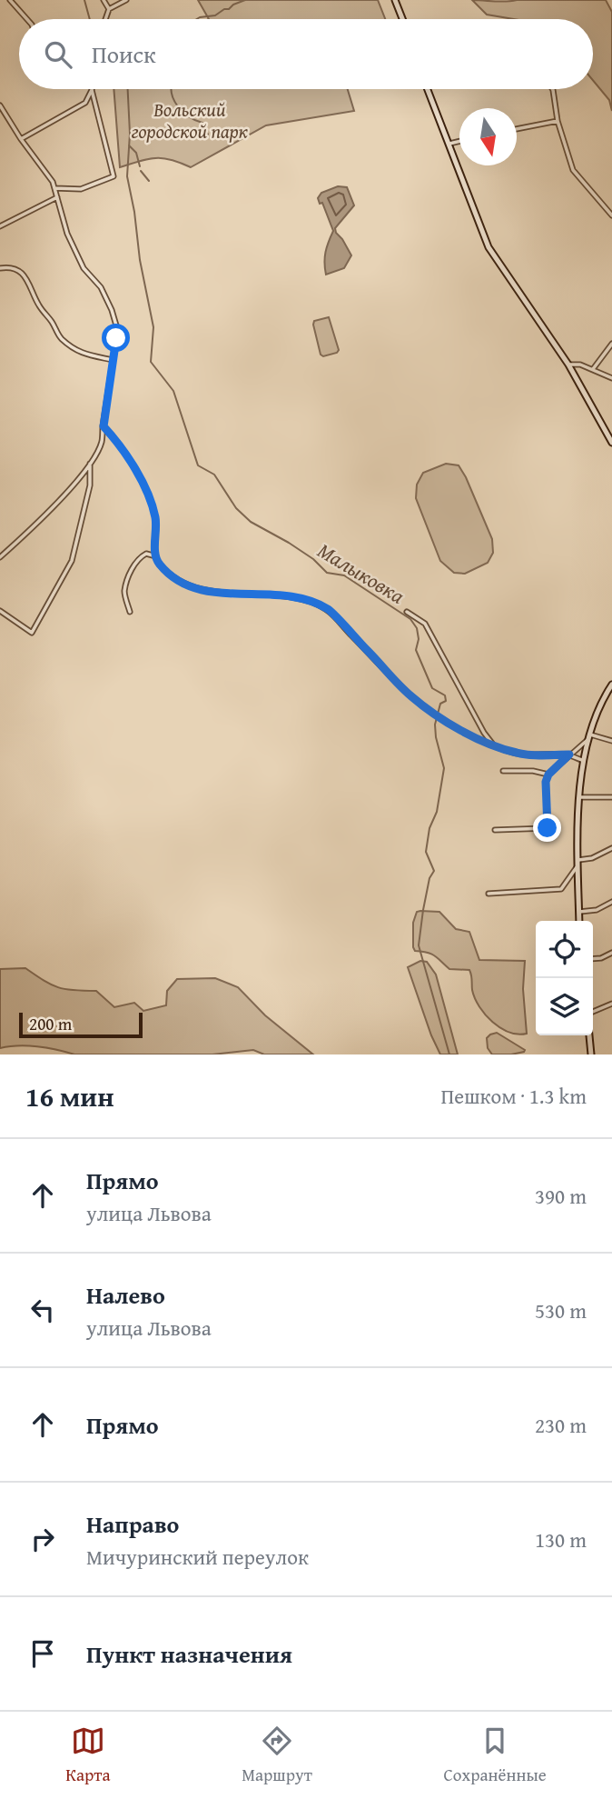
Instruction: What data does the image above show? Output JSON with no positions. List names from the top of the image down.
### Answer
{
  "water": ["Малыковка"],
  "parks": ["Вольский городской парк"],
  "scale_bar": "200 m",
  "north": "bottom",
  "page": {
    "search": "Поиск",
    "scale": "200 m",
    "heading": ["16 мин", "Пешком · 1.3 km"],
    "list": [
      ["Прямо", "улица Львова", "390 m"],
      ["Налево", "улица Львова", "530 m"],
      ["Прямо", "230 m"],
      ["Направо", "Мичуринский переулок", "130 m"],
      "Пункт назначения"
    ],
    "nav": ["Карта", "Маршрут", "Сохранённые"]
  }
}
